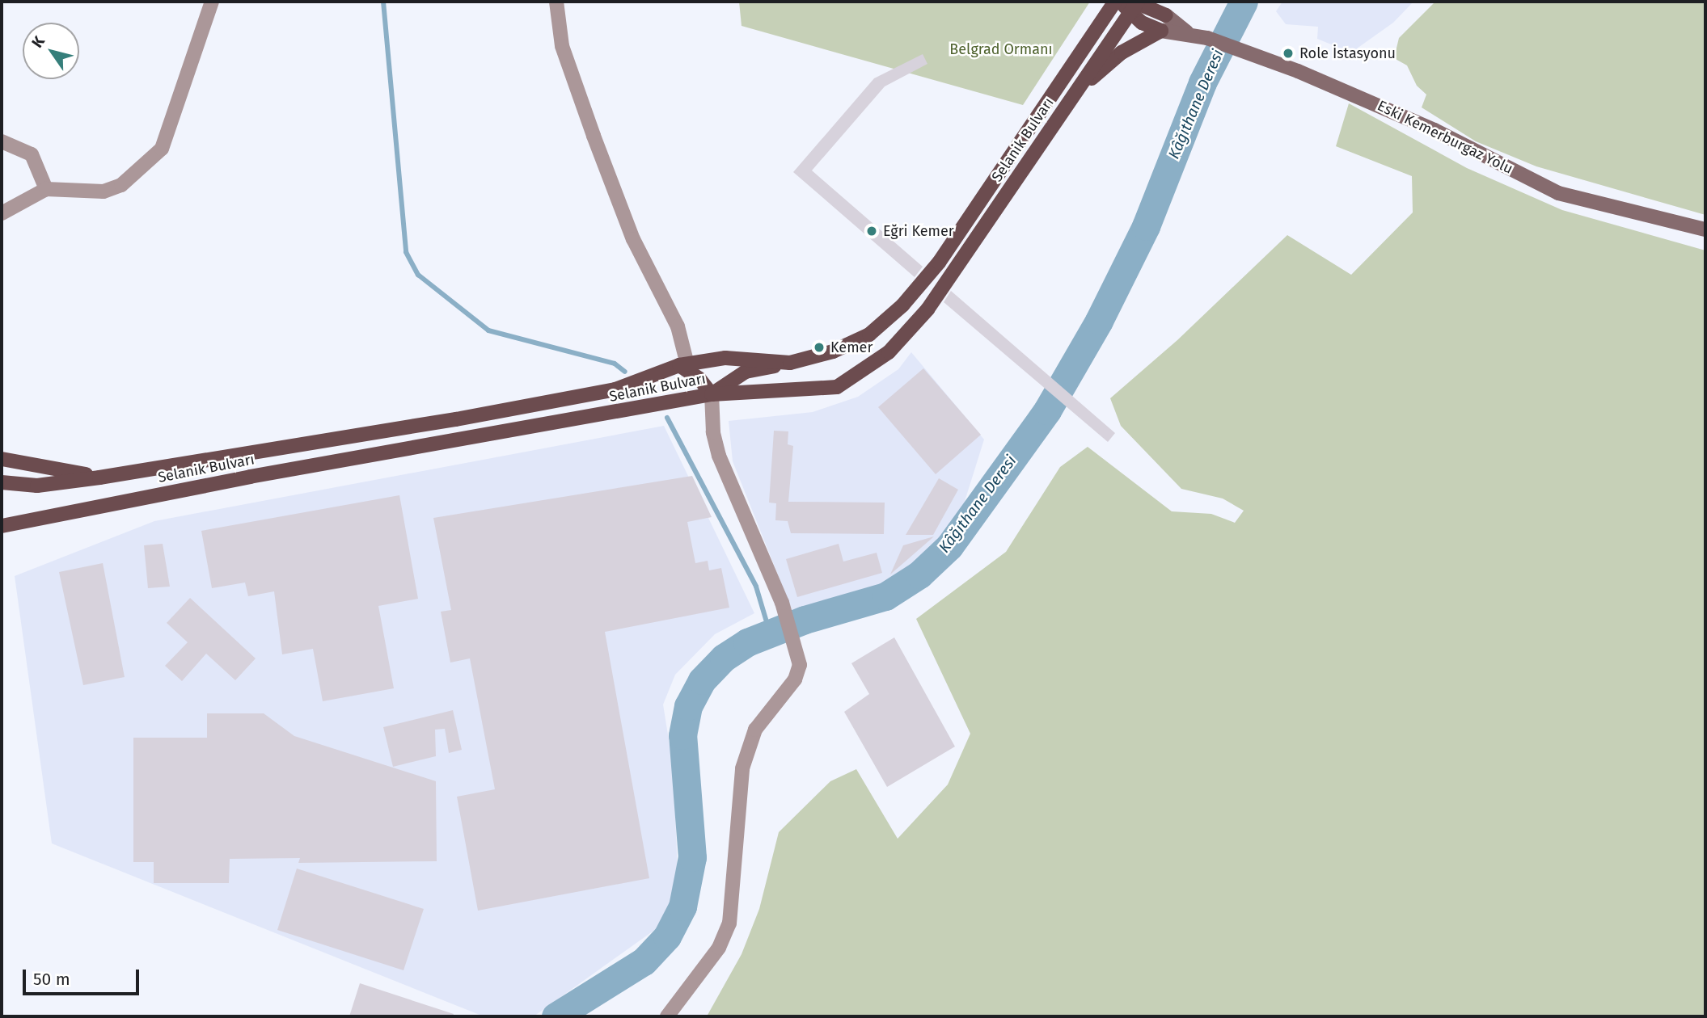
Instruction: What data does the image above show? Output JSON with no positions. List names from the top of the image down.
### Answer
{
  "streets": {
    "main road": ["Eski Kemerburgaz Yolu", "Selanik Bulvarı"]
  },
  "water": ["Kâğıthane Deresi"],
  "parks": ["Belgrad Ormanı"],
  "places": ["Role İstasyonu", "Eğri Kemer", "Kemer"],
  "scale_bar": "50 m",
  "north": "top left"
}
